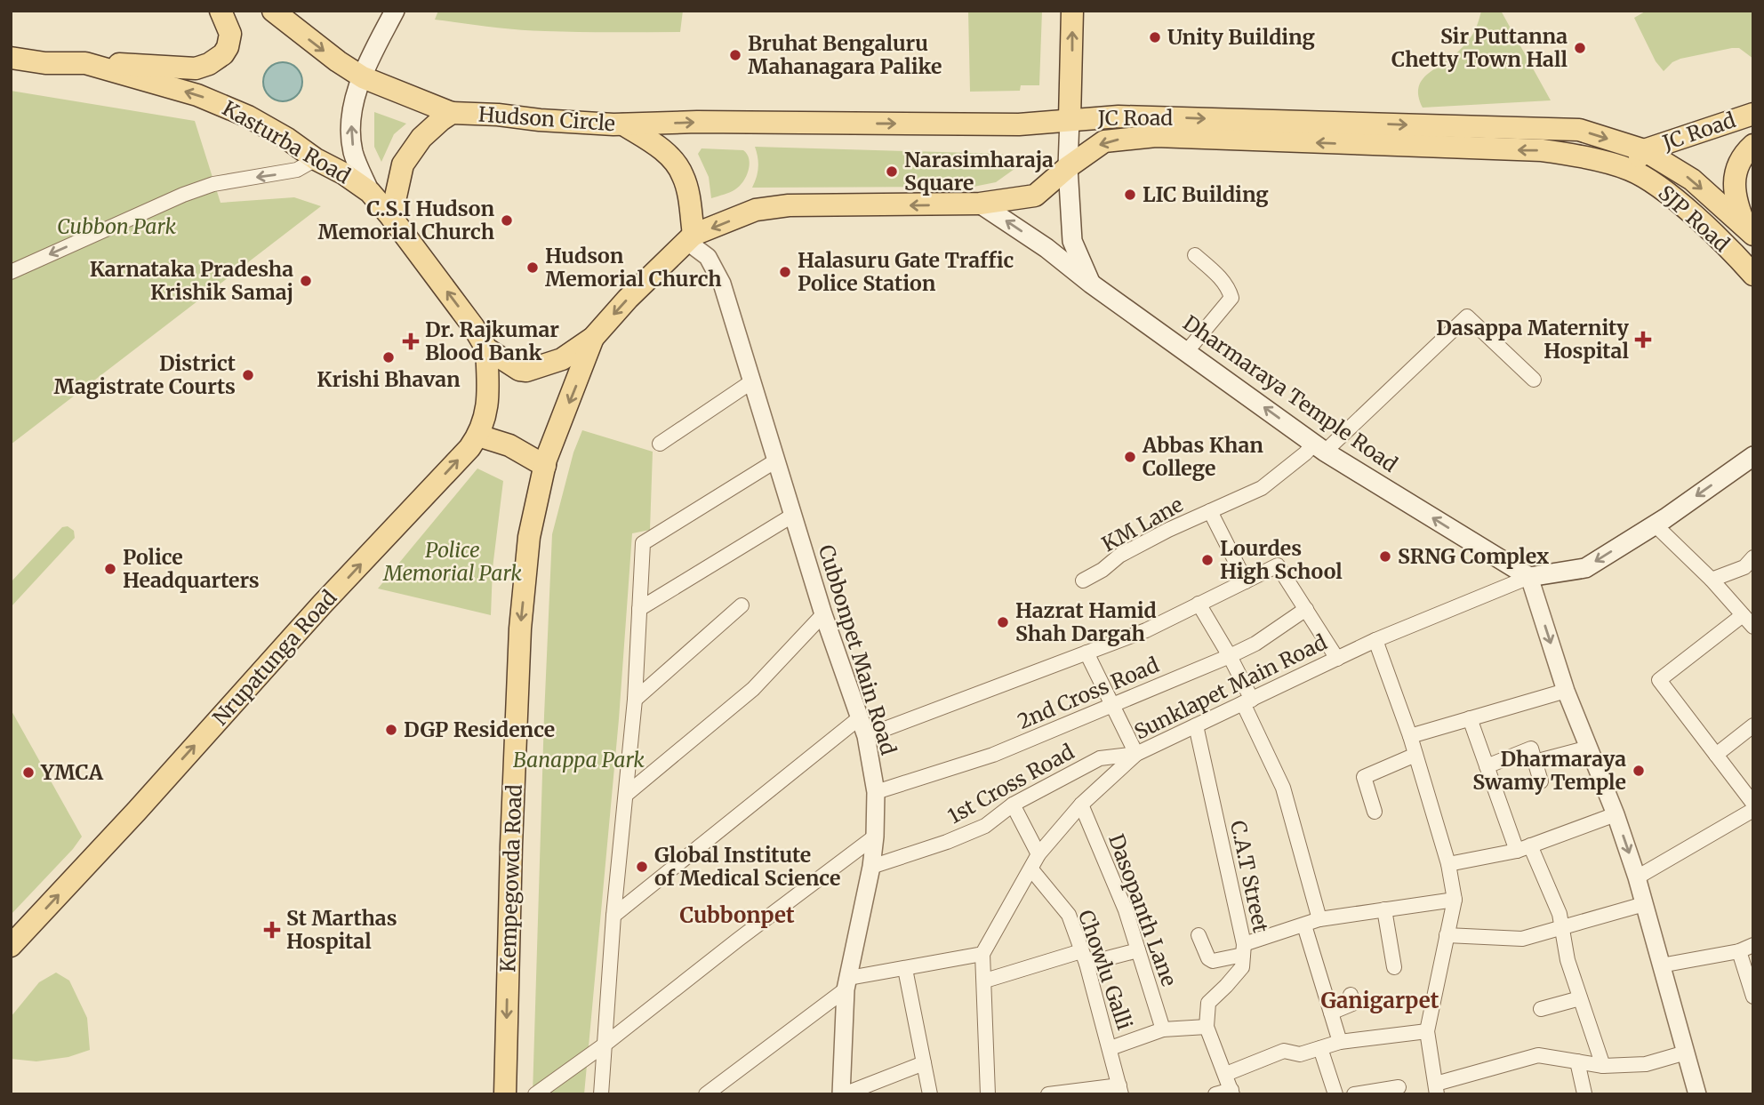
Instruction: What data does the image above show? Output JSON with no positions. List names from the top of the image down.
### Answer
{
  "streets": {
    "main road": [
      "JC Road",
      "Hudson Circle",
      "Kasturba Road",
      "SJP Road",
      "Dharmaraya Temple Road",
      "Nrupatunga Road",
      "Kempegowda Road"
    ],
    "street": [
      "KM Lane",
      "Cubbonpet Main Road",
      "Sunklapet Main Road",
      "2nd Cross Road",
      "1st Cross Road",
      "C.A.T Street",
      "Dasopanth Lane",
      "Chowlu Galli"
    ]
  },
  "crossings": [
    ["JC Road", "Hudson Circle"],
    ["JC Road", "SJP Road"],
    ["JC Road", "Dharmaraya Temple Road"],
    ["JC Road", "Cubbonpet Main Road"],
    ["Hudson Circle", "Kasturba Road"],
    ["Hudson Circle", "Cubbonpet Main Road"],
    ["Kasturba Road", "Nrupatunga Road"],
    ["Dharmaraya Temple Road", "KM Lane"],
    ["Dharmaraya Temple Road", "Sunklapet Main Road"],
    ["Cubbonpet Main Road", "2nd Cross Road"],
    ["Cubbonpet Main Road", "1st Cross Road"],
    ["Sunklapet Main Road", "1st Cross Road"],
    ["Sunklapet Main Road", "C.A.T Street"],
    ["Sunklapet Main Road", "Dasopanth Lane"],
    ["Sunklapet Main Road", "Chowlu Galli"]
  ],
  "one_way": [
    "Kasturba Road",
    "Dharmaraya Temple Road",
    "Nrupatunga Road",
    "Kempegowda Road"
  ],
  "districts": ["Cubbonpet", "Ganigarpet"],
  "parks": ["Cubbon Park", "Police Memorial Park", "Banappa Park"],
  "places": {
    "other": [
      "Unity Building",
      "Sir Puttanna Chetty Town Hall",
      "Bruhat Bengaluru Mahanagara Palike",
      "Narasimharaja Square",
      "LIC Building",
      "C.S.I Hudson Memorial Church",
      "Hudson Memorial Church",
      "Halasuru Gate Traffic Police Station",
      "Karnataka Pradesha Krishik Samaj",
      "Krishi Bhavan",
      "District Magistrate Courts",
      "Abbas Khan College",
      "SRNG Complex",
      "Lourdes High School",
      "Police Headquarters",
      "Hazrat Hamid Shah Dargah",
      "DGP Residence",
      "Dharmaraya Swamy Temple",
      "YMCA",
      "Global Institute of Medical Science"
    ],
    "health": ["Dasappa Maternity Hospital", "Dr. Rajkumar Blood Bank", "St Marthas Hospital"]
  }
}
